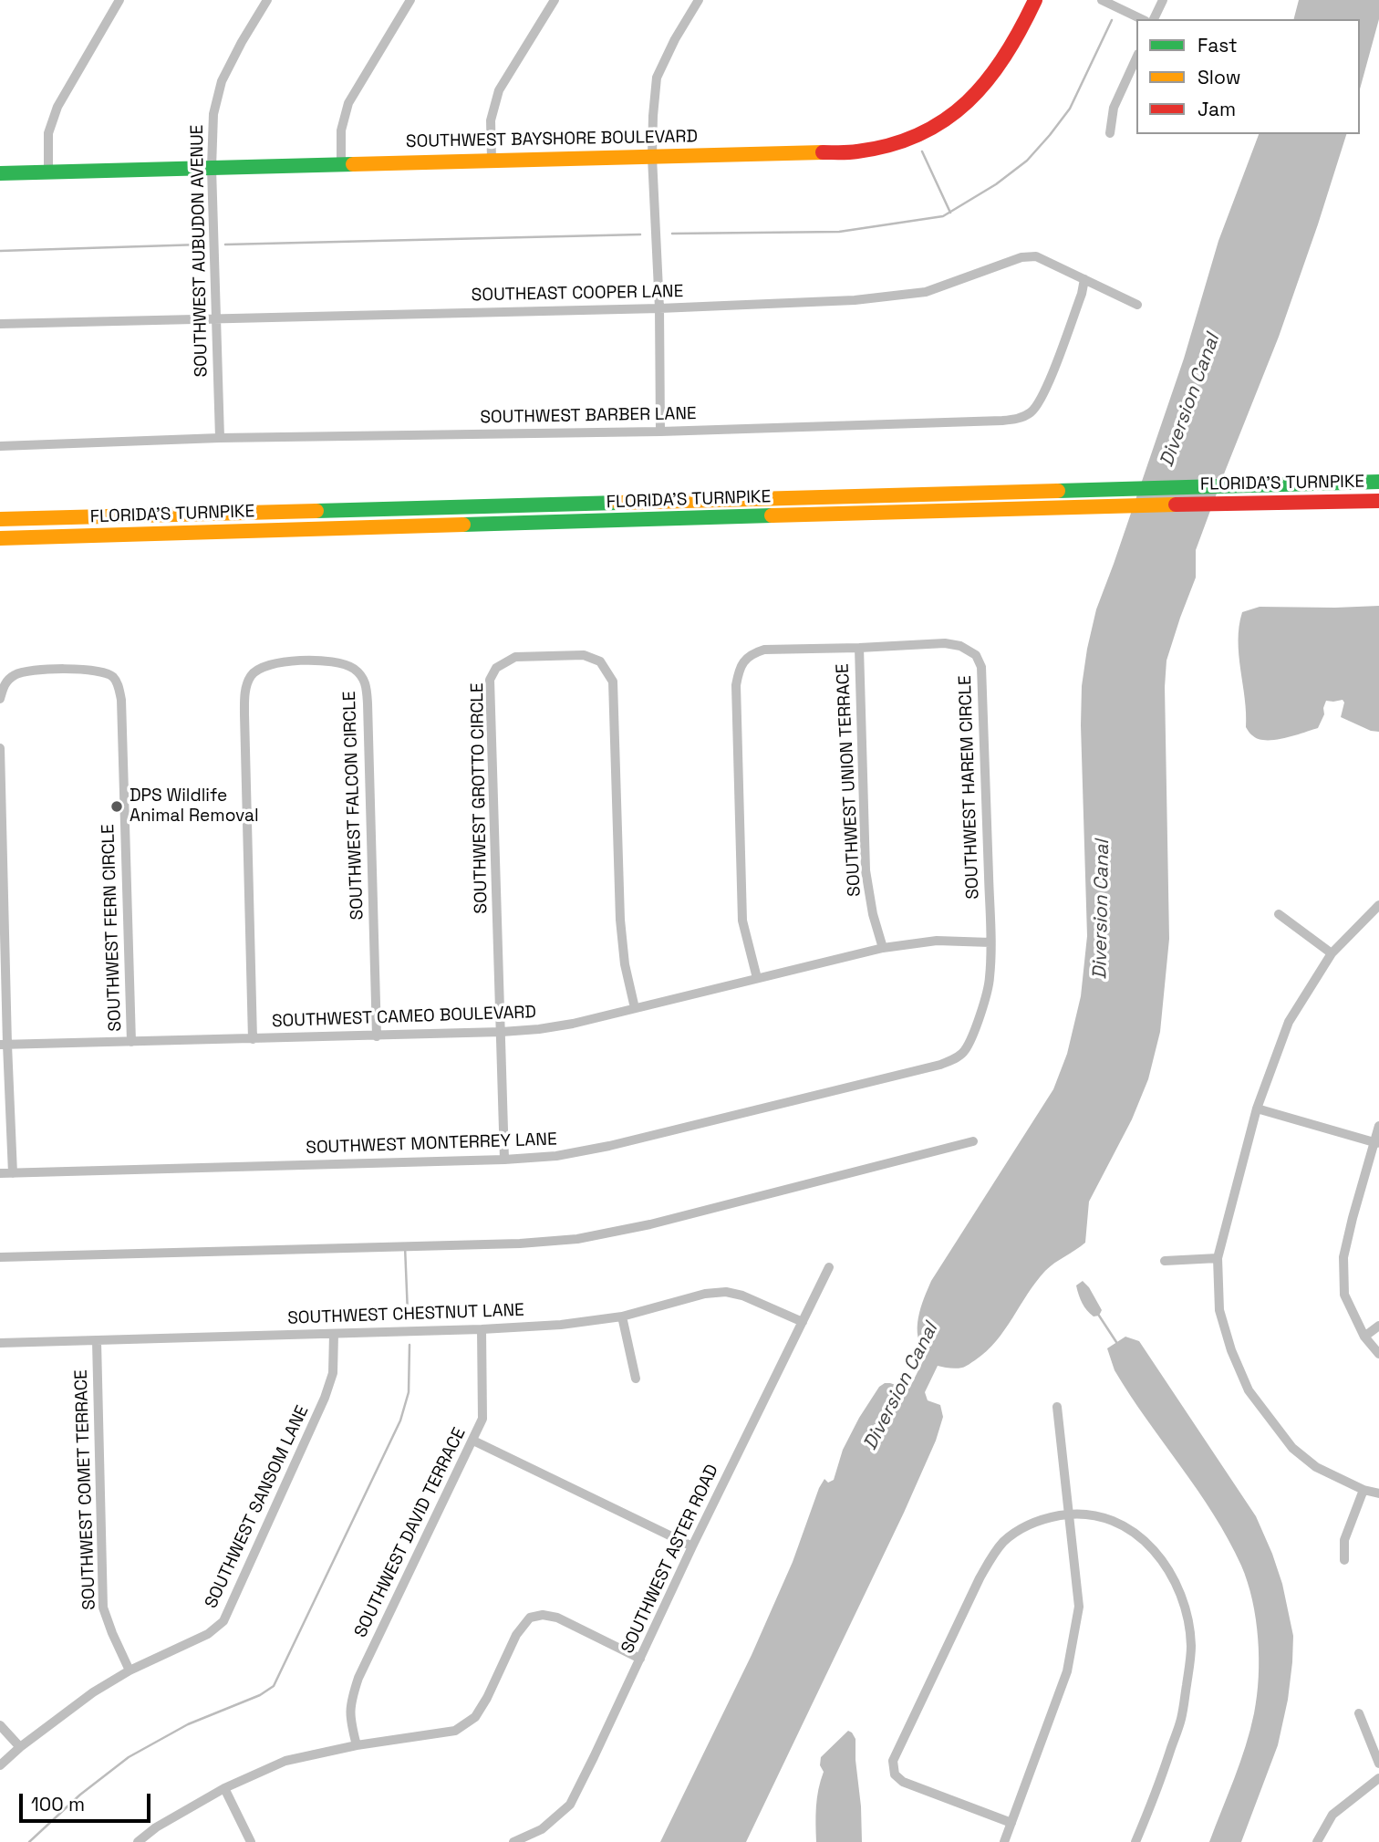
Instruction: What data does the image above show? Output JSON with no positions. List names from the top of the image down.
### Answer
{
  "streets": {
    "main road": ["SOUTHWEST BAYSHORE BOULEVARD", "FLORIDA'S TURNPIKE"],
    "street": [
      "SOUTHWEST AUBUDON AVENUE",
      "SOUTHEAST COOPER LANE",
      "SOUTHWEST BARBER LANE",
      "SOUTHWEST UNION TERRACE",
      "SOUTHWEST HAREM CIRCLE",
      "SOUTHWEST GROTTO CIRCLE",
      "SOUTHWEST FALCON CIRCLE",
      "SOUTHWEST FERN CIRCLE",
      "SOUTHWEST CAMEO BOULEVARD",
      "SOUTHWEST MONTERREY LANE",
      "SOUTHWEST CHESTNUT LANE",
      "SOUTHWEST COMET TERRACE",
      "SOUTHWEST SANSOM LANE",
      "SOUTHWEST DAVID TERRACE",
      "SOUTHWEST ASTER ROAD"
    ]
  },
  "crossings": [
    ["SOUTHWEST BAYSHORE BOULEVARD", "SOUTHWEST AUBUDON AVENUE"],
    ["SOUTHWEST AUBUDON AVENUE", "SOUTHEAST COOPER LANE"],
    ["SOUTHWEST AUBUDON AVENUE", "SOUTHWEST BARBER LANE"],
    ["SOUTHEAST COOPER LANE", "SOUTHWEST BARBER LANE"],
    ["SOUTHWEST UNION TERRACE", "SOUTHWEST HAREM CIRCLE"],
    ["SOUTHWEST UNION TERRACE", "SOUTHWEST CAMEO BOULEVARD"],
    ["SOUTHWEST HAREM CIRCLE", "SOUTHWEST CAMEO BOULEVARD"],
    ["SOUTHWEST HAREM CIRCLE", "SOUTHWEST MONTERREY LANE"],
    ["SOUTHWEST GROTTO CIRCLE", "SOUTHWEST CAMEO BOULEVARD"],
    ["SOUTHWEST GROTTO CIRCLE", "SOUTHWEST MONTERREY LANE"],
    ["SOUTHWEST FALCON CIRCLE", "SOUTHWEST CAMEO BOULEVARD"],
    ["SOUTHWEST FERN CIRCLE", "SOUTHWEST CAMEO BOULEVARD"],
    ["SOUTHWEST CHESTNUT LANE", "SOUTHWEST COMET TERRACE"],
    ["SOUTHWEST CHESTNUT LANE", "SOUTHWEST SANSOM LANE"],
    ["SOUTHWEST CHESTNUT LANE", "SOUTHWEST DAVID TERRACE"],
    ["SOUTHWEST CHESTNUT LANE", "SOUTHWEST ASTER ROAD"],
    ["SOUTHWEST COMET TERRACE", "SOUTHWEST SANSOM LANE"]
  ],
  "water": ["Diversion Canal"],
  "places": ["DPS Wildlife Animal Removal"],
  "legend": ["Fast", "Slow", "Jam"],
  "scale_bar": "100 m"
}
